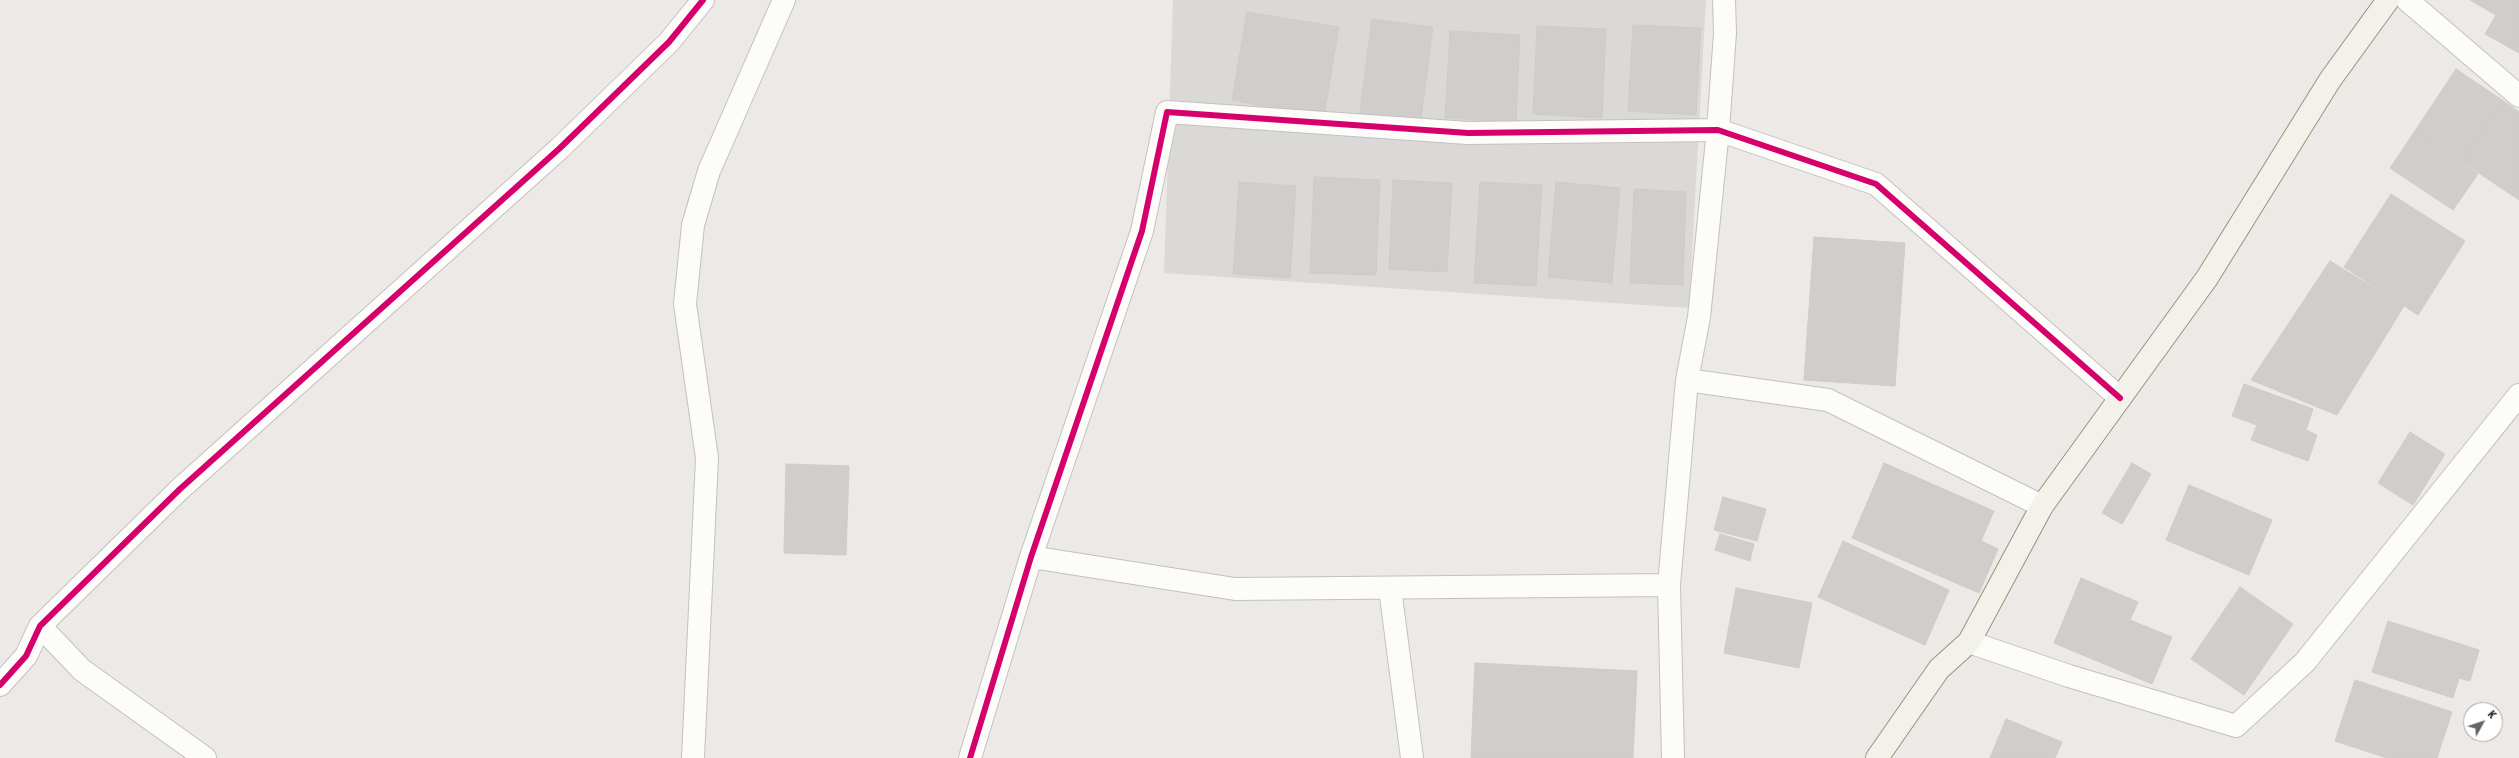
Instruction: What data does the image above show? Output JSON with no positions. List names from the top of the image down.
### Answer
{
  "north": "top right"
}
